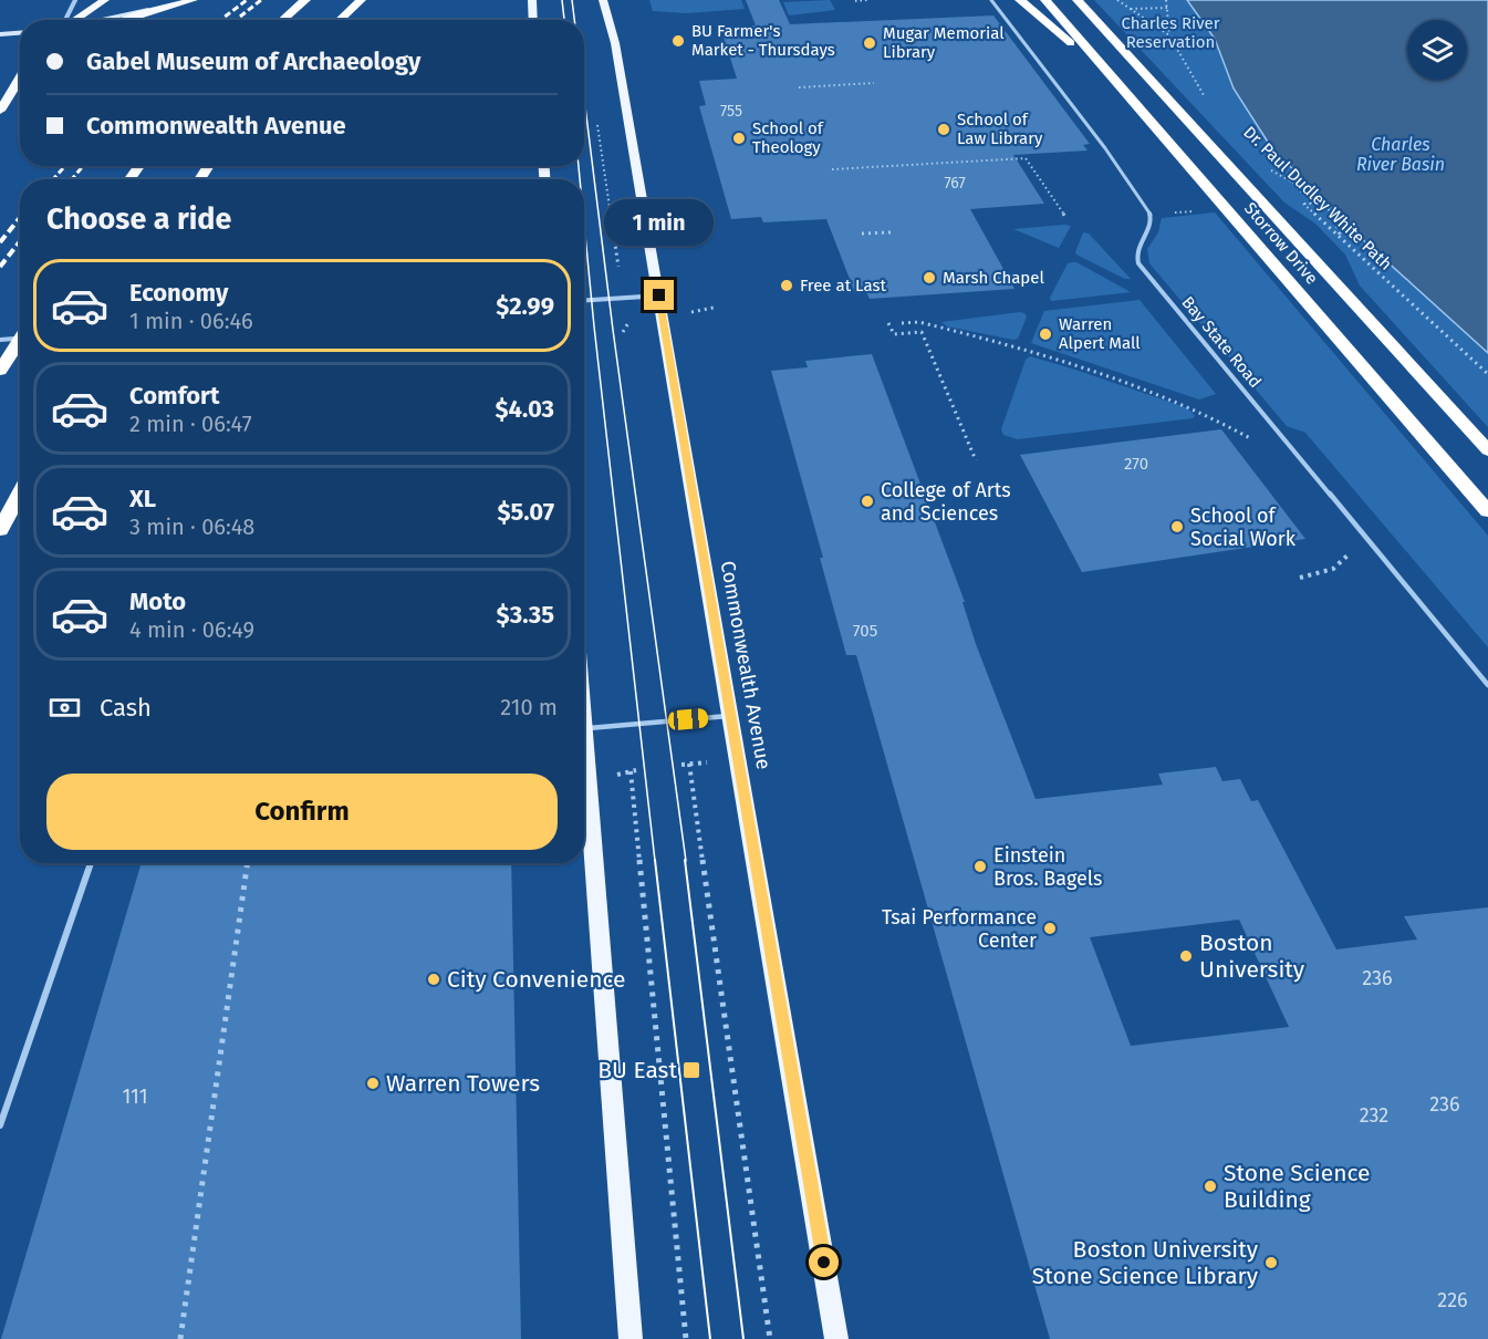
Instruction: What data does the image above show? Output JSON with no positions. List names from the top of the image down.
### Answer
{
  "streets": {
    "highway": ["Storrow Drive"],
    "main road": ["Commonwealth Avenue"],
    "lane": ["Bay State Road"],
    "path": ["Dr. Paul Dudley White Path"]
  },
  "water": ["Charles River Basin"],
  "parks": ["Charles River Reservation"],
  "places": {
    "other": [
      "BU Farmer's Market - Thursdays",
      "Mugar Memorial Library",
      "School of Law Library",
      "School of Theology",
      "Marsh Chapel",
      "Free at Last",
      "Warren Alpert Mall",
      "College of Arts and Sciences",
      "School of Social Work",
      "Einstein Bros. Bagels",
      "Tsai Performance Center",
      "Boston University",
      "City Convenience",
      "Warren Towers",
      "Stone Science Building",
      "Boston University Stone Science Library"
    ],
    "transit": ["BU East"]
  },
  "house_numbers": [
    "755",
    "767",
    "270",
    "705",
    "236",
    "111",
    "236",
    "232",
    "226"
  ],
  "page": {
    "banner": ["Gabel Museum of Archaeology", "Commonwealth Avenue"],
    "heading": "Choose a ride",
    "bubble": "1 min",
    "list": [
      {
        "name": "Economy",
        "note": "1 min · 06:46",
        "value": "$2.99"
      },
      {
        "name": "Comfort",
        "note": "2 min · 06:47",
        "value": "$4.03"
      },
      {
        "name": "XL",
        "note": "3 min · 06:48",
        "value": "$5.07"
      },
      {
        "name": "Moto",
        "note": "4 min · 06:49",
        "value": "$3.35"
      }
    ],
    "pay": ["Cash", "210 m"],
    "buttons": "Confirm"
  }
}
